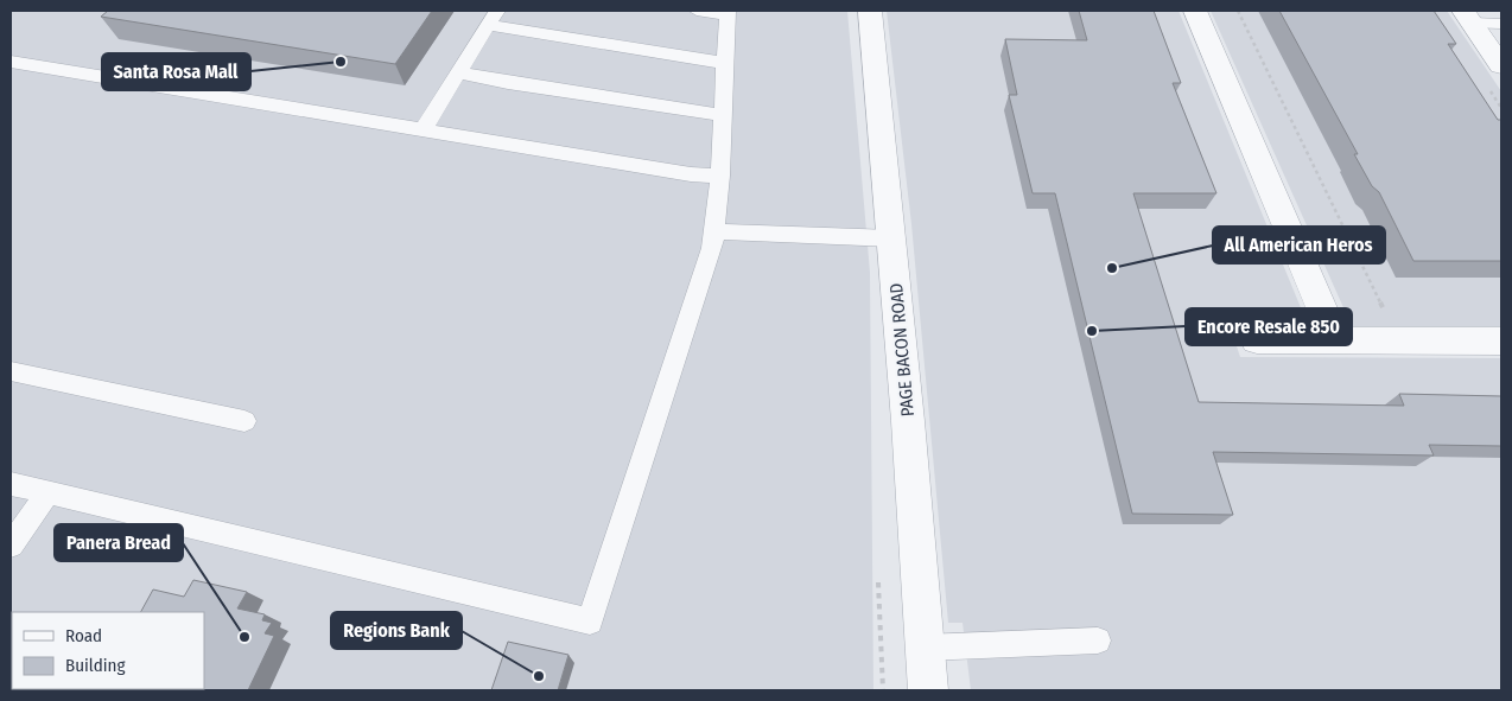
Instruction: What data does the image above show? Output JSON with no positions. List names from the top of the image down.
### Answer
{
  "streets": {
    "street": ["PAGE BACON ROAD"]
  },
  "places": [
    "Santa Rosa Mall",
    "All American Heros",
    "Encore Resale 850",
    "Panera Bread",
    "Regions Bank"
  ],
  "legend": ["Road", "Building"]
}
